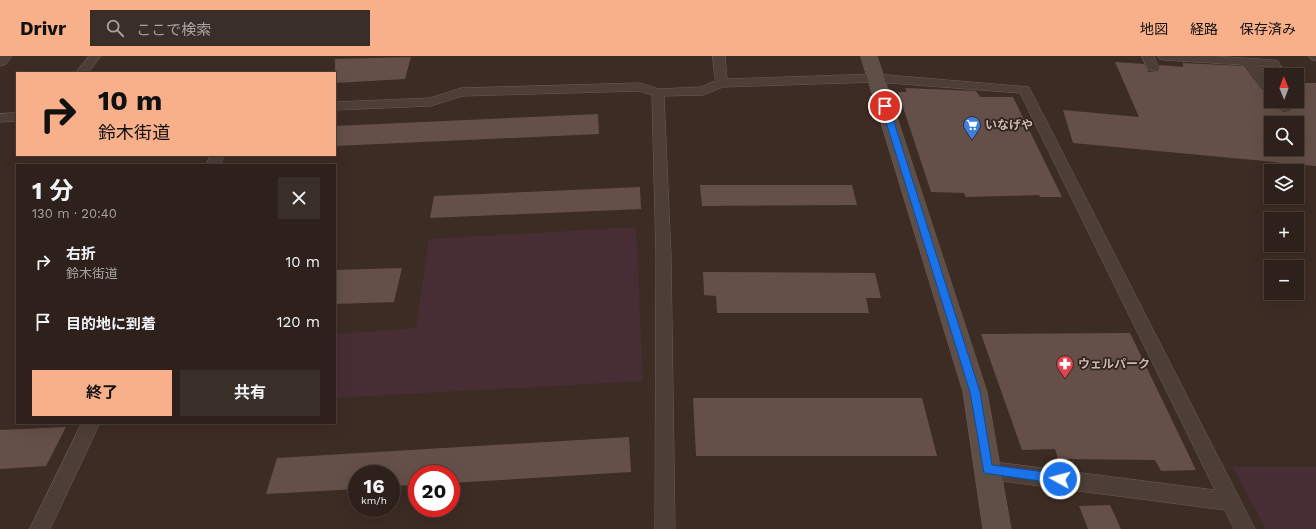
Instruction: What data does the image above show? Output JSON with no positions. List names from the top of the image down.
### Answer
{
  "places": {
    "supermarket": ["いなげや"],
    "pharmacy": ["ウェルパーク"]
  },
  "north": "top",
  "page": {
    "header": "Drivr",
    "search": "ここで検索",
    "nav": ["地図", "経路", "保存済み"],
    "map_buttons": ["+", "−"],
    "turn": ["10 m", "鈴木街道"],
    "heading": ["1 分", "130 m · 20:40"],
    "list": [
      {
        "name": "右折",
        "note": "鈴木街道",
        "value": "10 m"
      },
      {
        "name": "目的地に到着",
        "value": "120 m"
      }
    ],
    "buttons": ["終了", "共有"],
    "speed": "16 km/h",
    "limit": "20"
  }
}
